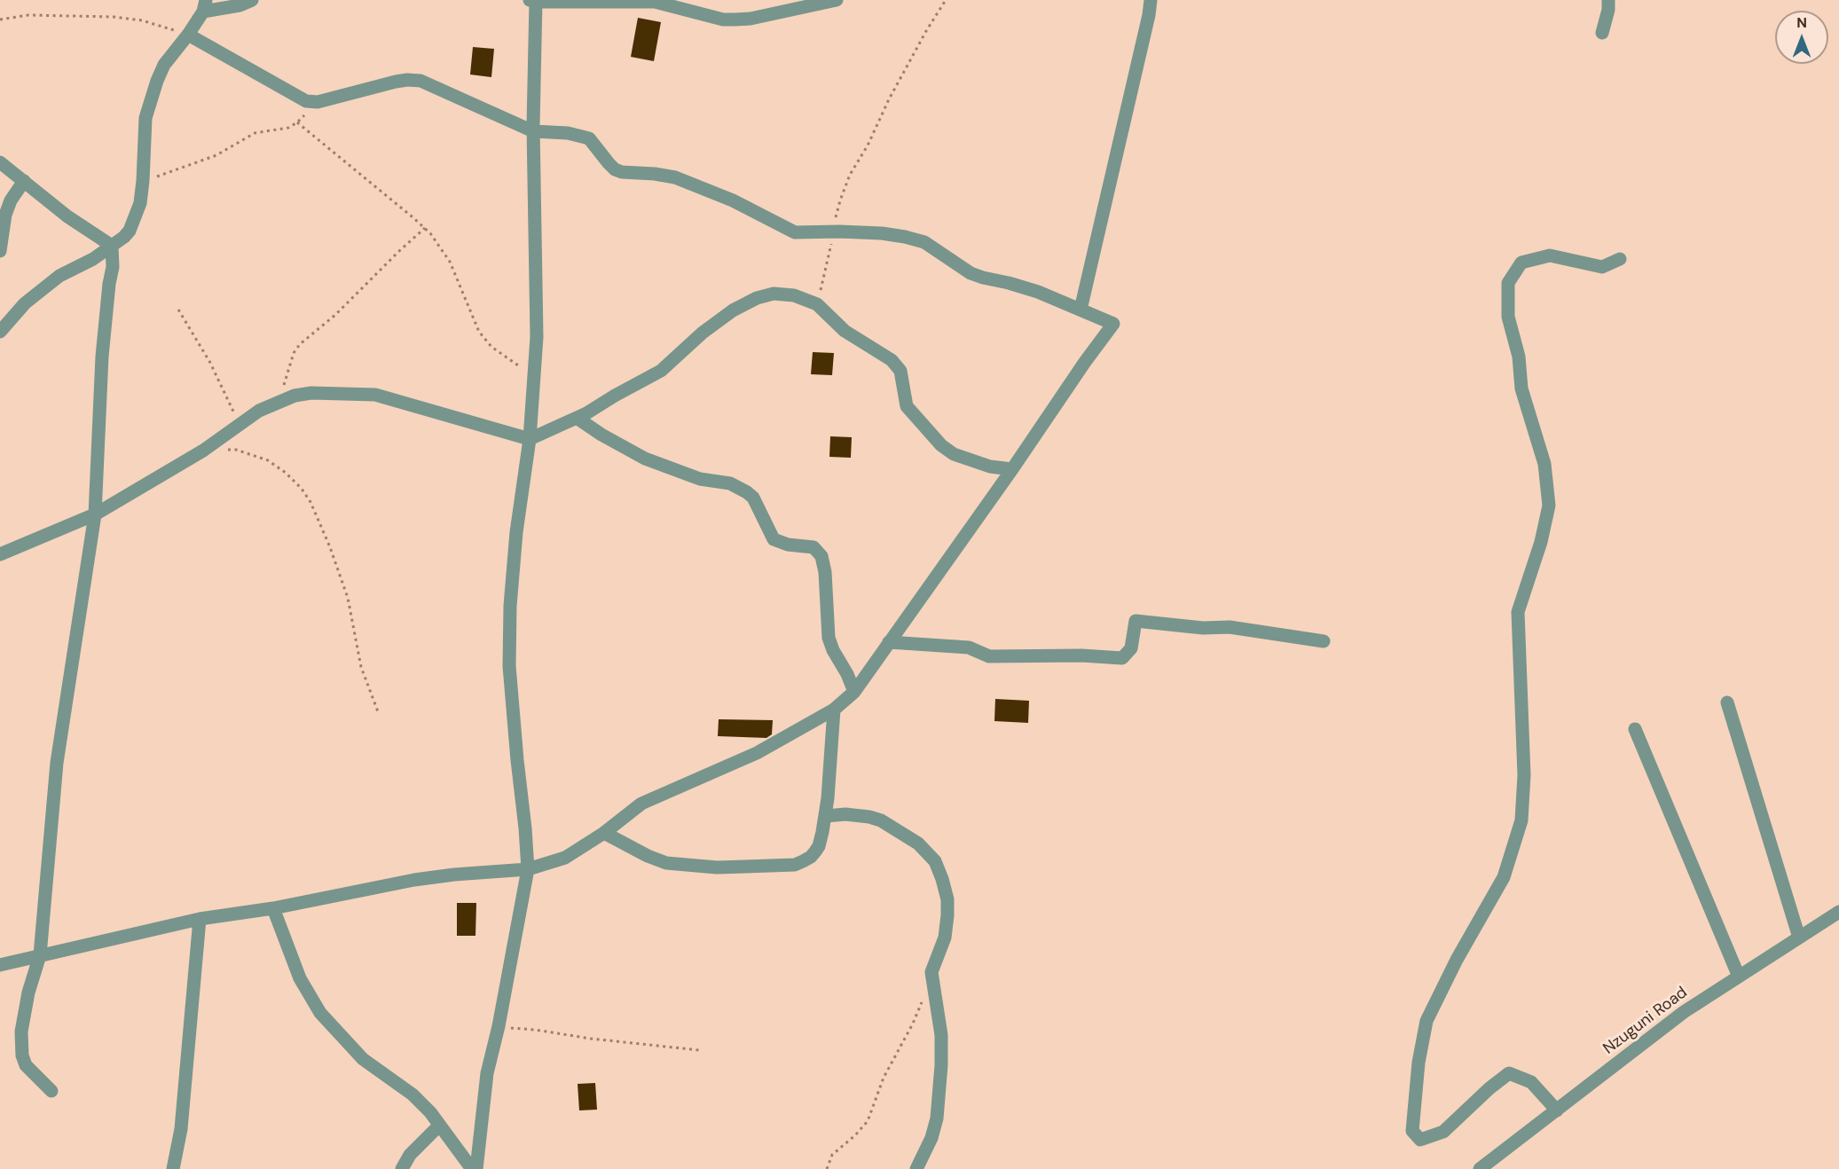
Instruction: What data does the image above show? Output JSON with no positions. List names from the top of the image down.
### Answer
{
  "streets": {
    "street": ["Nzuguni Road"]
  },
  "north": "top"
}
